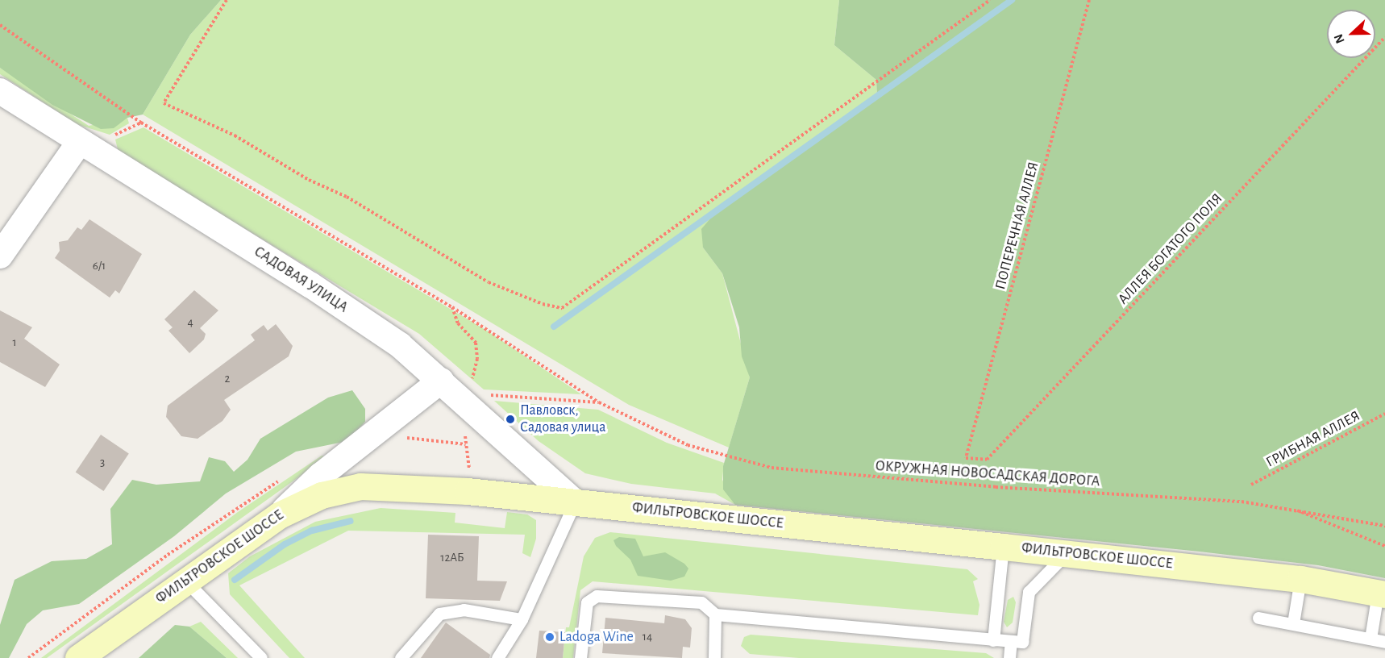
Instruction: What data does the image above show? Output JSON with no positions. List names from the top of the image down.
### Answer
{
  "streets": {
    "main road": ["ФИЛЬТРОВСКОЕ ШОССЕ"],
    "street": ["САДОВАЯ УЛИЦА"],
    "path": [
      "ПОПЕРЕЧНАЯ АЛЛЕЯ",
      "АЛЛЕЯ БОГАТОГО ПОЛЯ",
      "ГРИБНАЯ АЛЛЕЯ",
      "ОКРУЖНАЯ НОВОСАДСКАЯ ДОРОГА"
    ]
  },
  "crossings": [
    ["ПОПЕРЕЧНАЯ АЛЛЕЯ", "АЛЛЕЯ БОГАТОГО ПОЛЯ"],
    ["САДОВАЯ УЛИЦА", "ФИЛЬТРОВСКОЕ ШОССЕ"]
  ],
  "places": ["Павловск, Садовая улица", "Ladoga Wine"],
  "house_numbers": [
    "6/1",
    "4",
    "1",
    "2",
    "3",
    "12АБ",
    "14"
  ],
  "north": "left"
}
